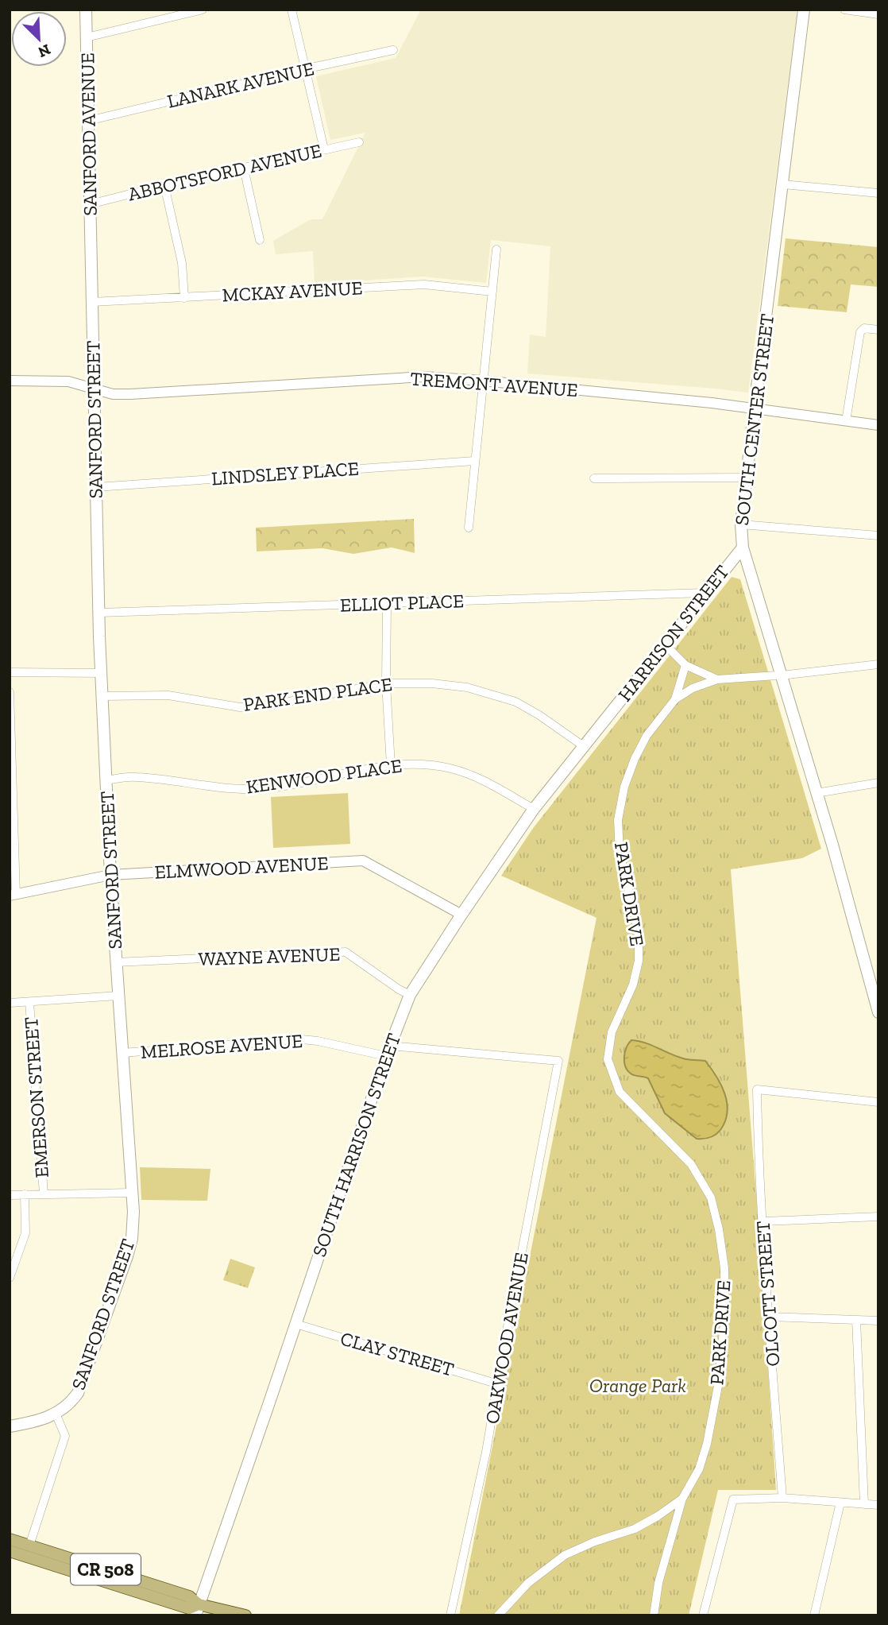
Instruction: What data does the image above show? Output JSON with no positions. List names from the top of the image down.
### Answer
{
  "streets": {
    "main road": [
      "SANFORD AVENUE",
      "SANFORD STREET",
      "SOUTH CENTER STREET",
      "HARRISON STREET",
      "SOUTH HARRISON STREET",
      "CR 508"
    ],
    "street": [
      "LANARK AVENUE",
      "ABBOTSFORD AVENUE",
      "MCKAY AVENUE",
      "TREMONT AVENUE",
      "LINDSLEY PLACE",
      "ELLIOT PLACE",
      "PARK END PLACE",
      "KENWOOD PLACE",
      "ELMWOOD AVENUE",
      "PARK DRIVE",
      "WAYNE AVENUE",
      "MELROSE AVENUE",
      "EMERSON STREET",
      "OLCOTT STREET",
      "OAKWOOD AVENUE",
      "CLAY STREET"
    ]
  },
  "crossings": [
    ["LANARK AVENUE", "SANFORD AVENUE"],
    ["SANFORD AVENUE", "ABBOTSFORD AVENUE"],
    ["SANFORD AVENUE", "SANFORD STREET"],
    ["MCKAY AVENUE", "SANFORD STREET"],
    ["TREMONT AVENUE", "SANFORD STREET"],
    ["TREMONT AVENUE", "SOUTH CENTER STREET"],
    ["SANFORD STREET", "LINDSLEY PLACE"],
    ["SANFORD STREET", "ELLIOT PLACE"],
    ["SANFORD STREET", "PARK END PLACE"],
    ["SANFORD STREET", "KENWOOD PLACE"],
    ["SANFORD STREET", "ELMWOOD AVENUE"],
    ["SANFORD STREET", "WAYNE AVENUE"],
    ["SANFORD STREET", "MELROSE AVENUE"],
    ["SOUTH CENTER STREET", "HARRISON STREET"],
    ["SOUTH CENTER STREET", "PARK DRIVE"],
    ["ELLIOT PLACE", "HARRISON STREET"],
    ["HARRISON STREET", "SOUTH HARRISON STREET"],
    ["PARK END PLACE", "SOUTH HARRISON STREET"],
    ["KENWOOD PLACE", "SOUTH HARRISON STREET"],
    ["ELMWOOD AVENUE", "SOUTH HARRISON STREET"],
    ["WAYNE AVENUE", "SOUTH HARRISON STREET"],
    ["MELROSE AVENUE", "SOUTH HARRISON STREET"],
    ["MELROSE AVENUE", "OAKWOOD AVENUE"],
    ["SOUTH HARRISON STREET", "CLAY STREET"],
    ["SOUTH HARRISON STREET", "CR 508"],
    ["OAKWOOD AVENUE", "CLAY STREET"]
  ],
  "parks": ["Orange Park"],
  "north": "bottom right"
}
